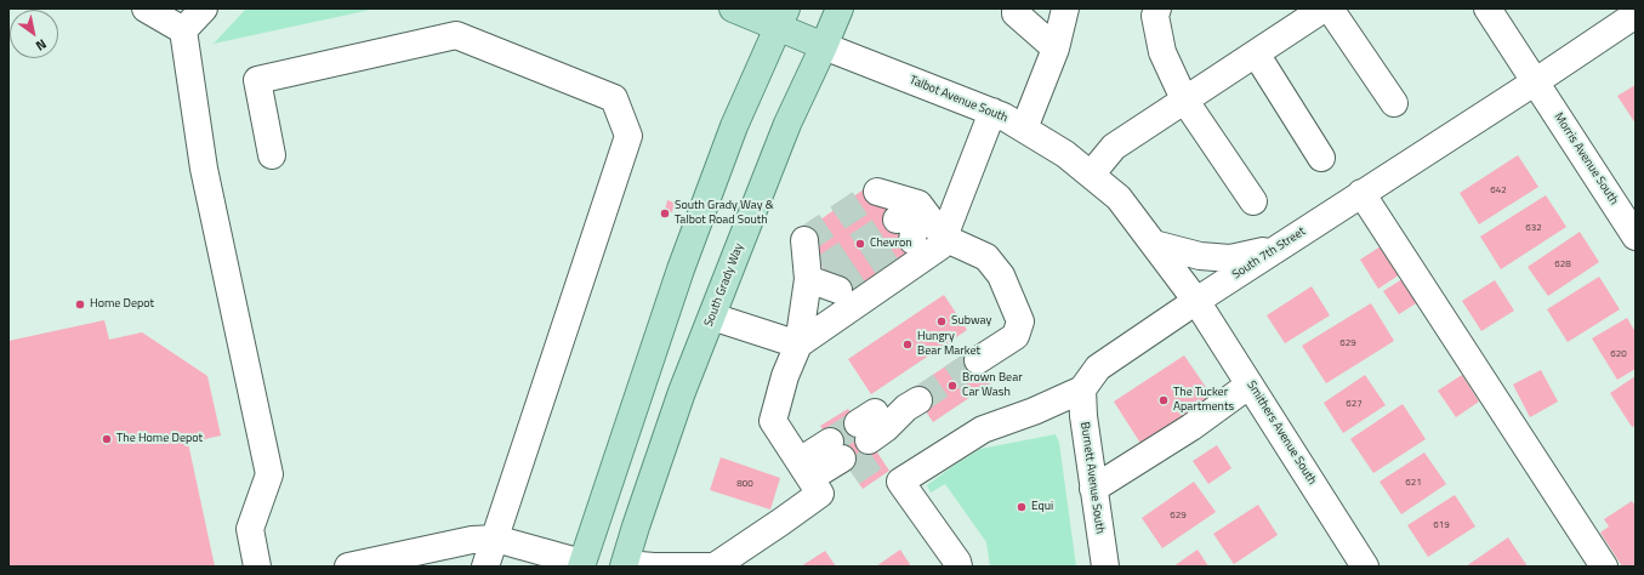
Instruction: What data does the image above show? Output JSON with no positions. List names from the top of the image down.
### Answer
{
  "streets": {
    "main road": ["South Grady Way"],
    "street": [
      "Talbot Avenue South",
      "Morris Avenue South",
      "South 7th Street",
      "Smithers Avenue South",
      "Burnett Avenue South"
    ]
  },
  "crossings": [
    ["Talbot Avenue South", "South 7th Street"],
    ["Talbot Avenue South", "South Grady Way"],
    ["Talbot Avenue South", "Smithers Avenue South"],
    ["Morris Avenue South", "South 7th Street"],
    ["South 7th Street", "Smithers Avenue South"],
    ["South 7th Street", "Burnett Avenue South"]
  ],
  "places": [
    "South Grady Way & Talbot Road South",
    "Chevron",
    "Home Depot",
    "Subway",
    "Hungry Bear Market",
    "Brown Bear Car Wash",
    "The Tucker Apartments",
    "The Home Depot",
    "Equi"
  ],
  "house_numbers": [
    "642",
    "632",
    "628",
    "629",
    "620",
    "627",
    "621",
    "800",
    "629",
    "619"
  ],
  "north": "bottom right"
}
